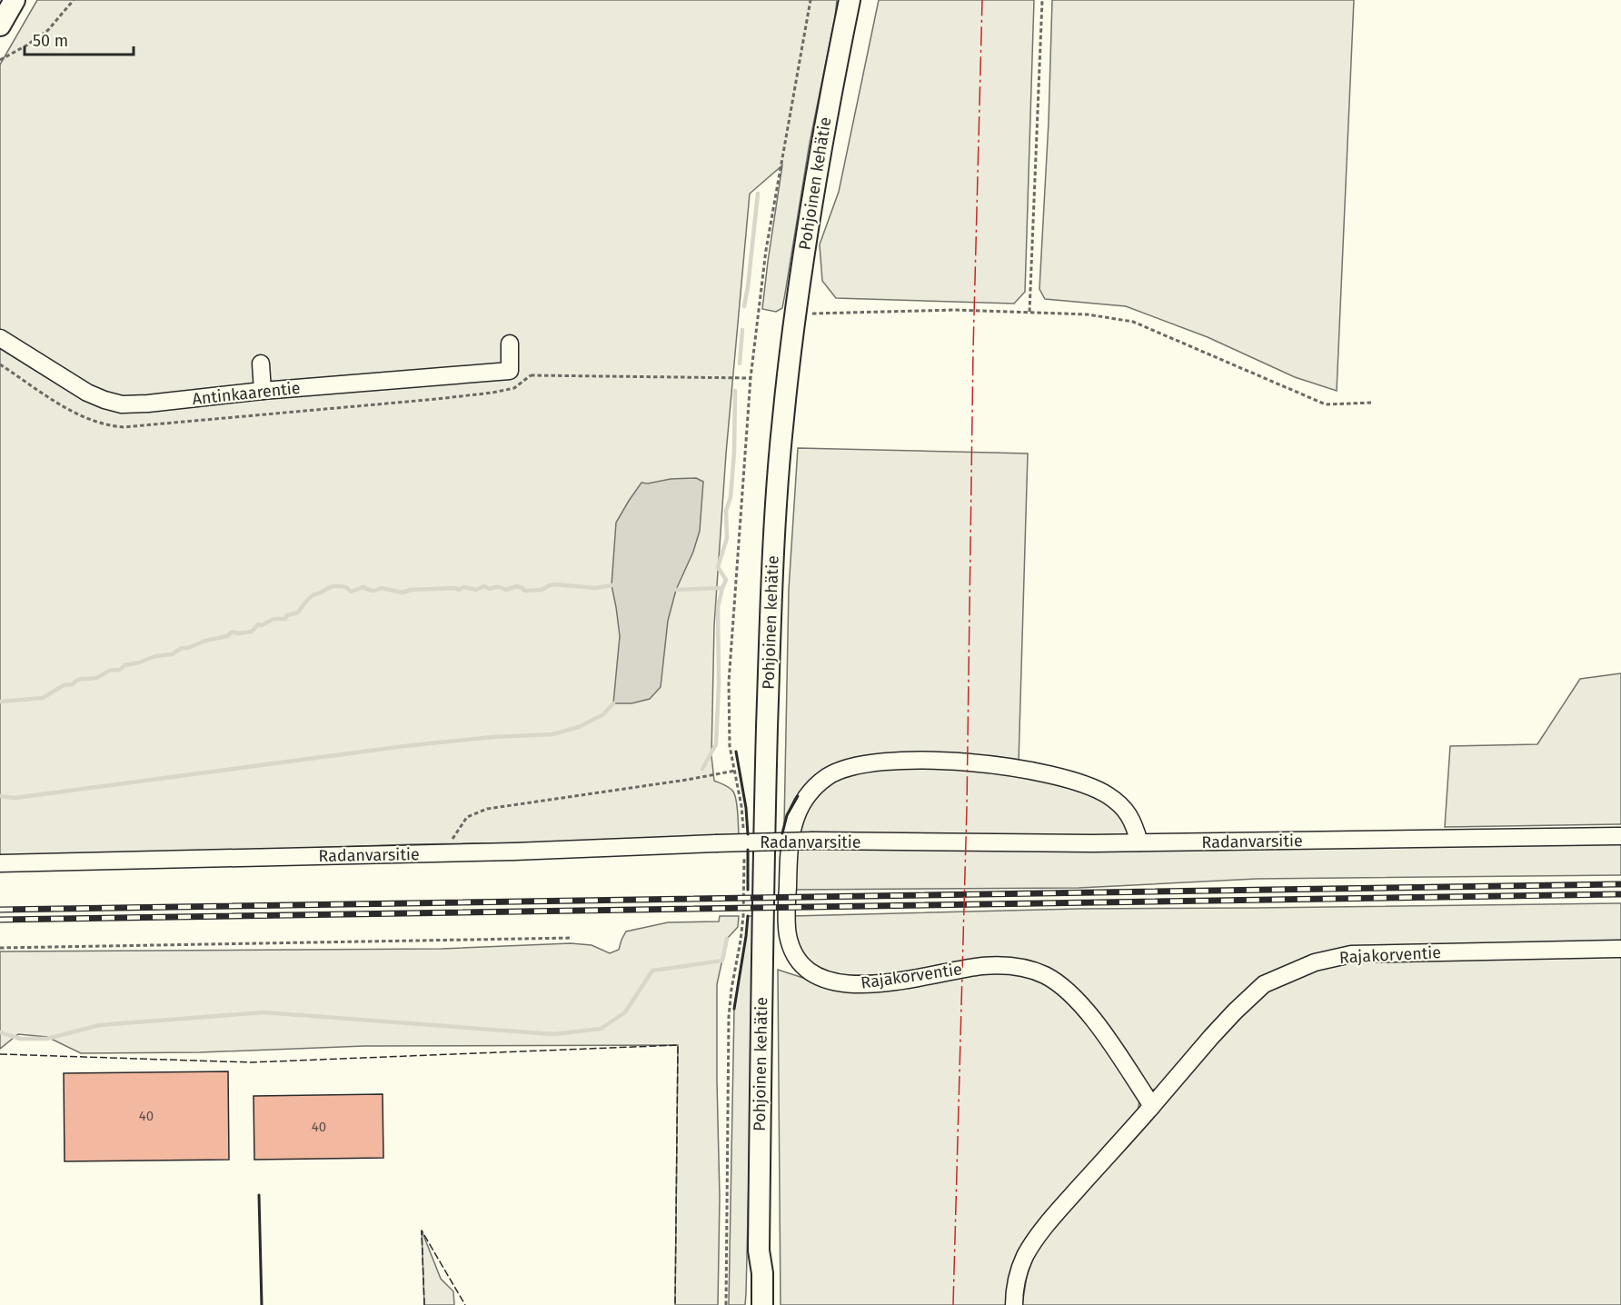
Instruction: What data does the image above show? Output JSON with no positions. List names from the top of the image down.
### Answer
{
  "streets": {
    "main road": ["Pohjoinen kehätie"],
    "street": ["Antinkaarentie", "Radanvarsitie", "Rajakorventie"]
  },
  "crossings": [
    ["Radanvarsitie", "Rajakorventie"]
  ],
  "house_numbers": ["40", "40"],
  "scale_bar": "50 m"
}
